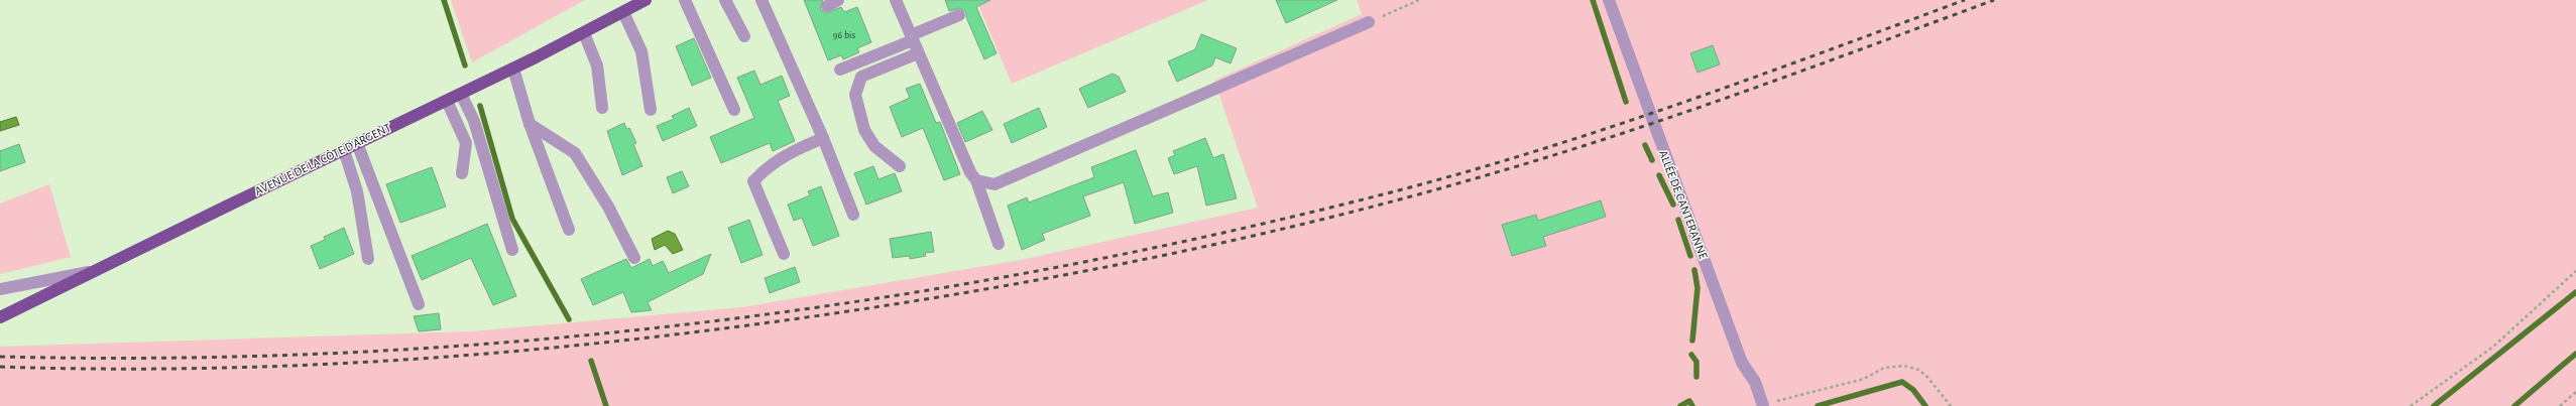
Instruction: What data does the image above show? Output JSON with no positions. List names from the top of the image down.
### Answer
{
  "streets": {
    "main road": ["AVENUE DE LA CÔTE D'ARGENT"],
    "street": ["ALLÉE DE CANTERANNE"]
  },
  "house_numbers": ["96 bis"]
}
